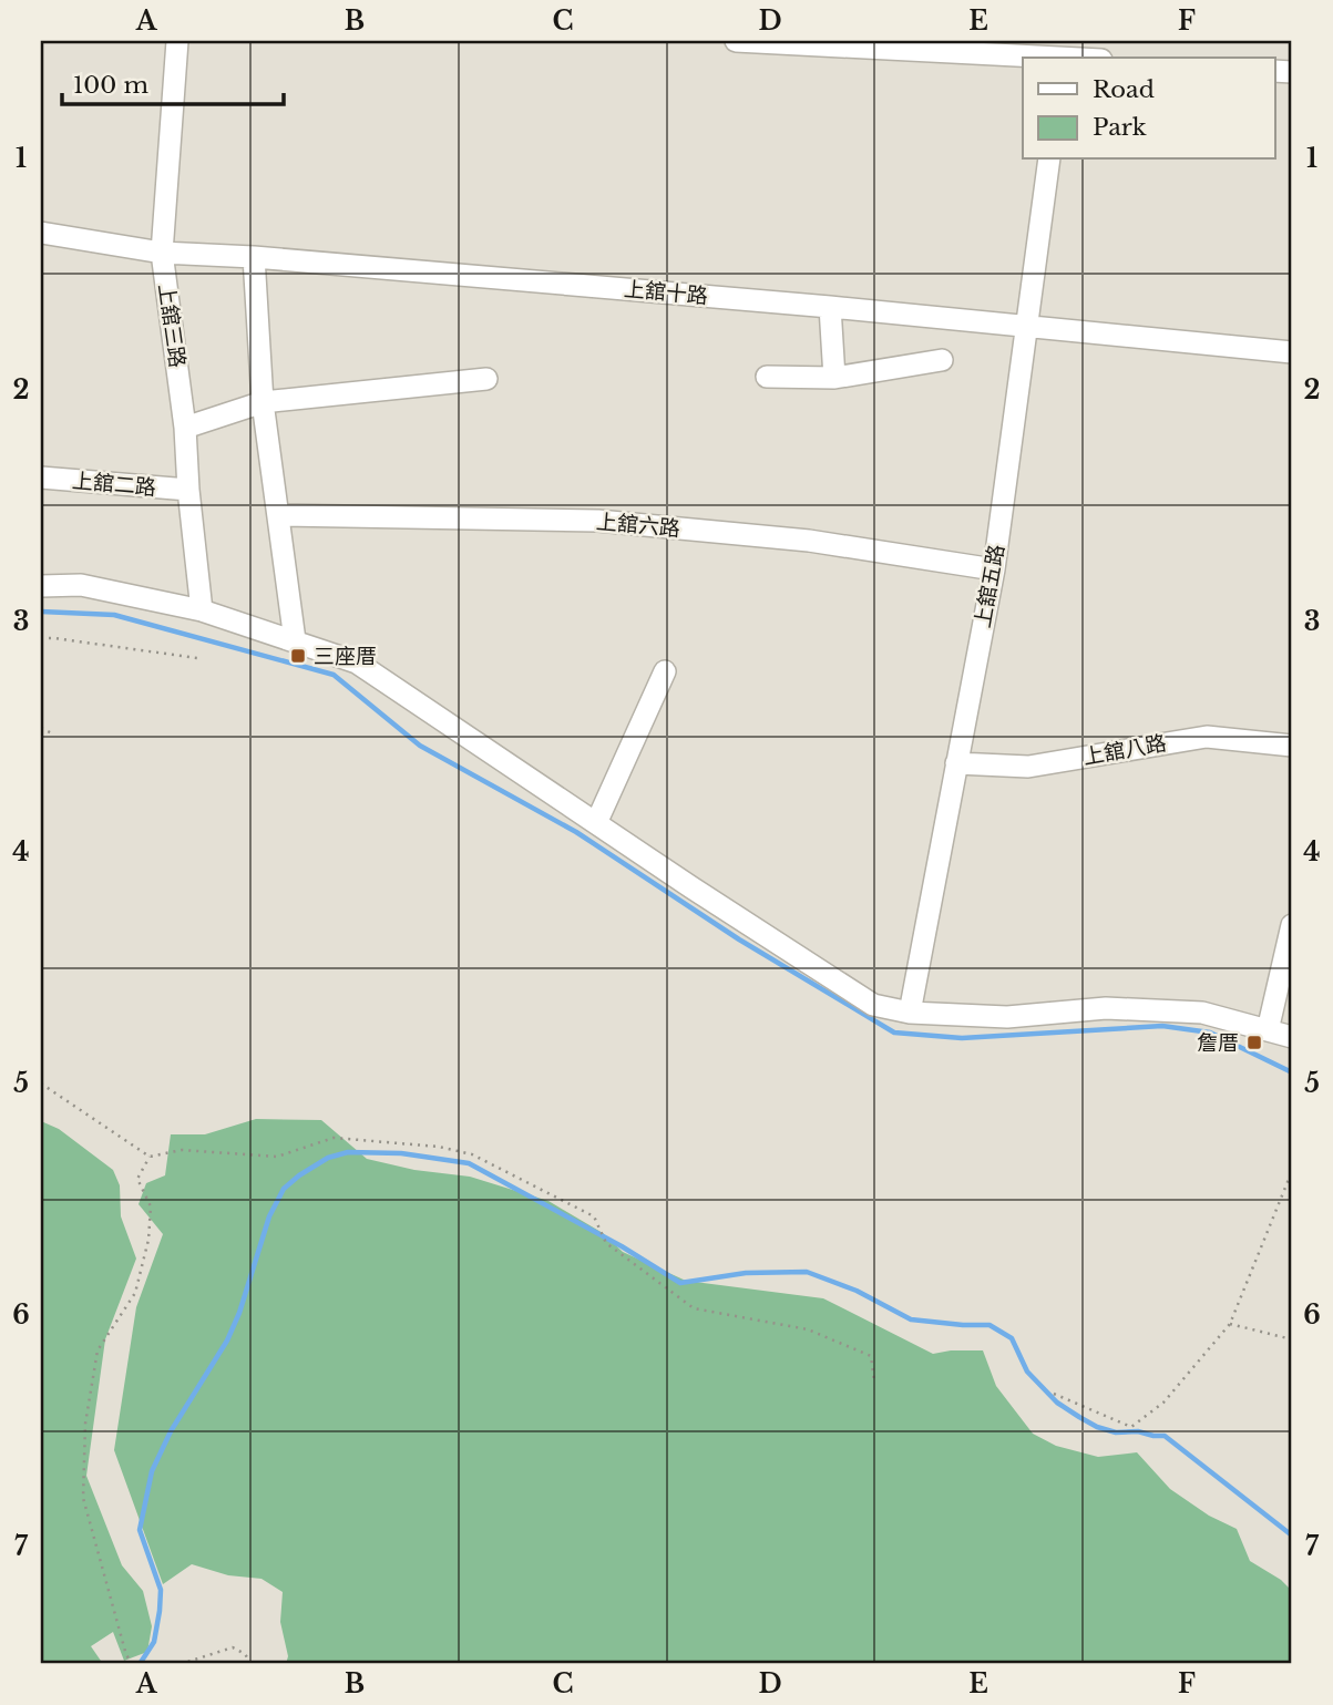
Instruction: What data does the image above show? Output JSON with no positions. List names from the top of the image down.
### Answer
{
  "streets": {
    "street": [
      "上舘十路",
      "上舘三路",
      "上舘二路",
      "上舘六路",
      "上舘五路",
      "上舘八路"
    ]
  },
  "crossings": [
    ["上舘十路", "上舘三路"],
    ["上舘十路", "上舘五路"],
    ["上舘三路", "上舘二路"],
    ["上舘六路", "上舘五路"],
    ["上舘五路", "上舘八路"]
  ],
  "places": {
    "transit": ["三座厝", "詹厝"]
  },
  "legend": ["Road", "Park"],
  "scale_bar": "100 m",
  "grid": {
    "columns": [
      "A",
      "B",
      "C",
      "D",
      "E",
      "F"
    ],
    "rows": [
      "1",
      "2",
      "3",
      "4",
      "5",
      "6",
      "7"
    ]
  }
}
